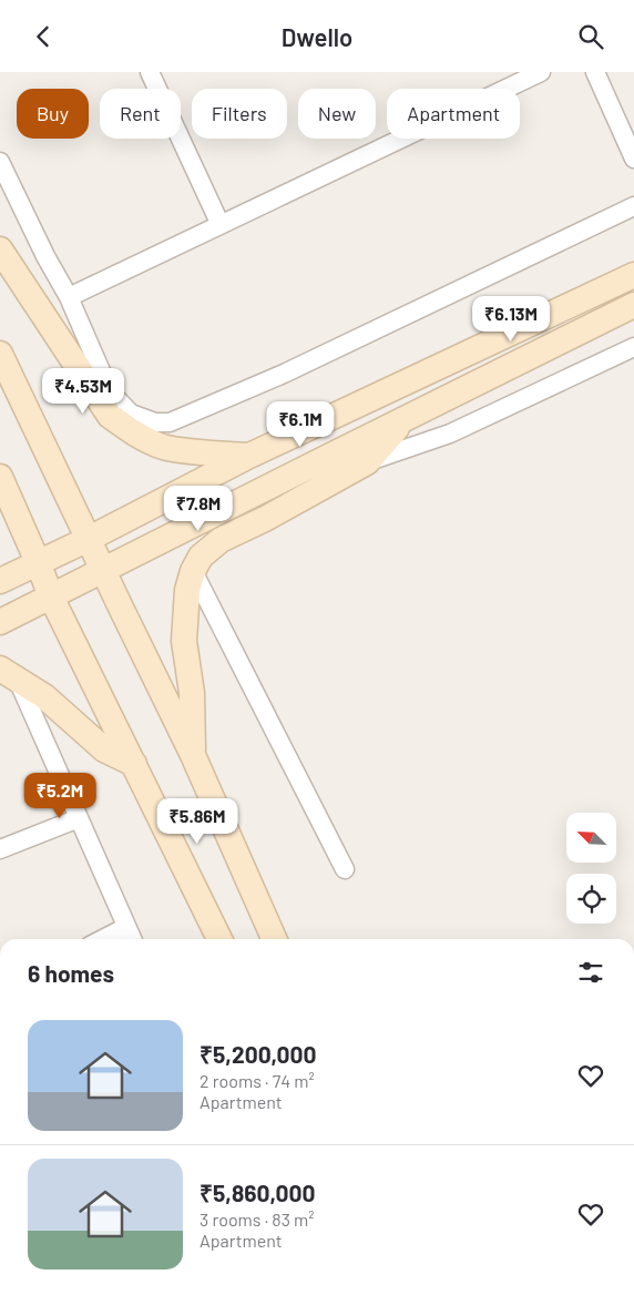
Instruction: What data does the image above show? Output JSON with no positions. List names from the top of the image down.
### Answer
{
  "north": "top left",
  "page": {
    "header": "Dwello",
    "chip": [
      "Buy",
      "Rent",
      "Filters",
      "New",
      "Apartment"
    ],
    "price": [
      "₹6.13M",
      "₹4.53M",
      "₹6.1M",
      "₹7.8M",
      "₹5.2M",
      "₹5.86M"
    ],
    "heading": "6 homes",
    "list": [
      {
        "name": "₹5,200,000",
        "note": "2 rooms · 74 m² · Apartment"
      },
      {
        "name": "₹5,860,000",
        "note": "3 rooms · 83 m² · Apartment"
      }
    ]
  }
}
